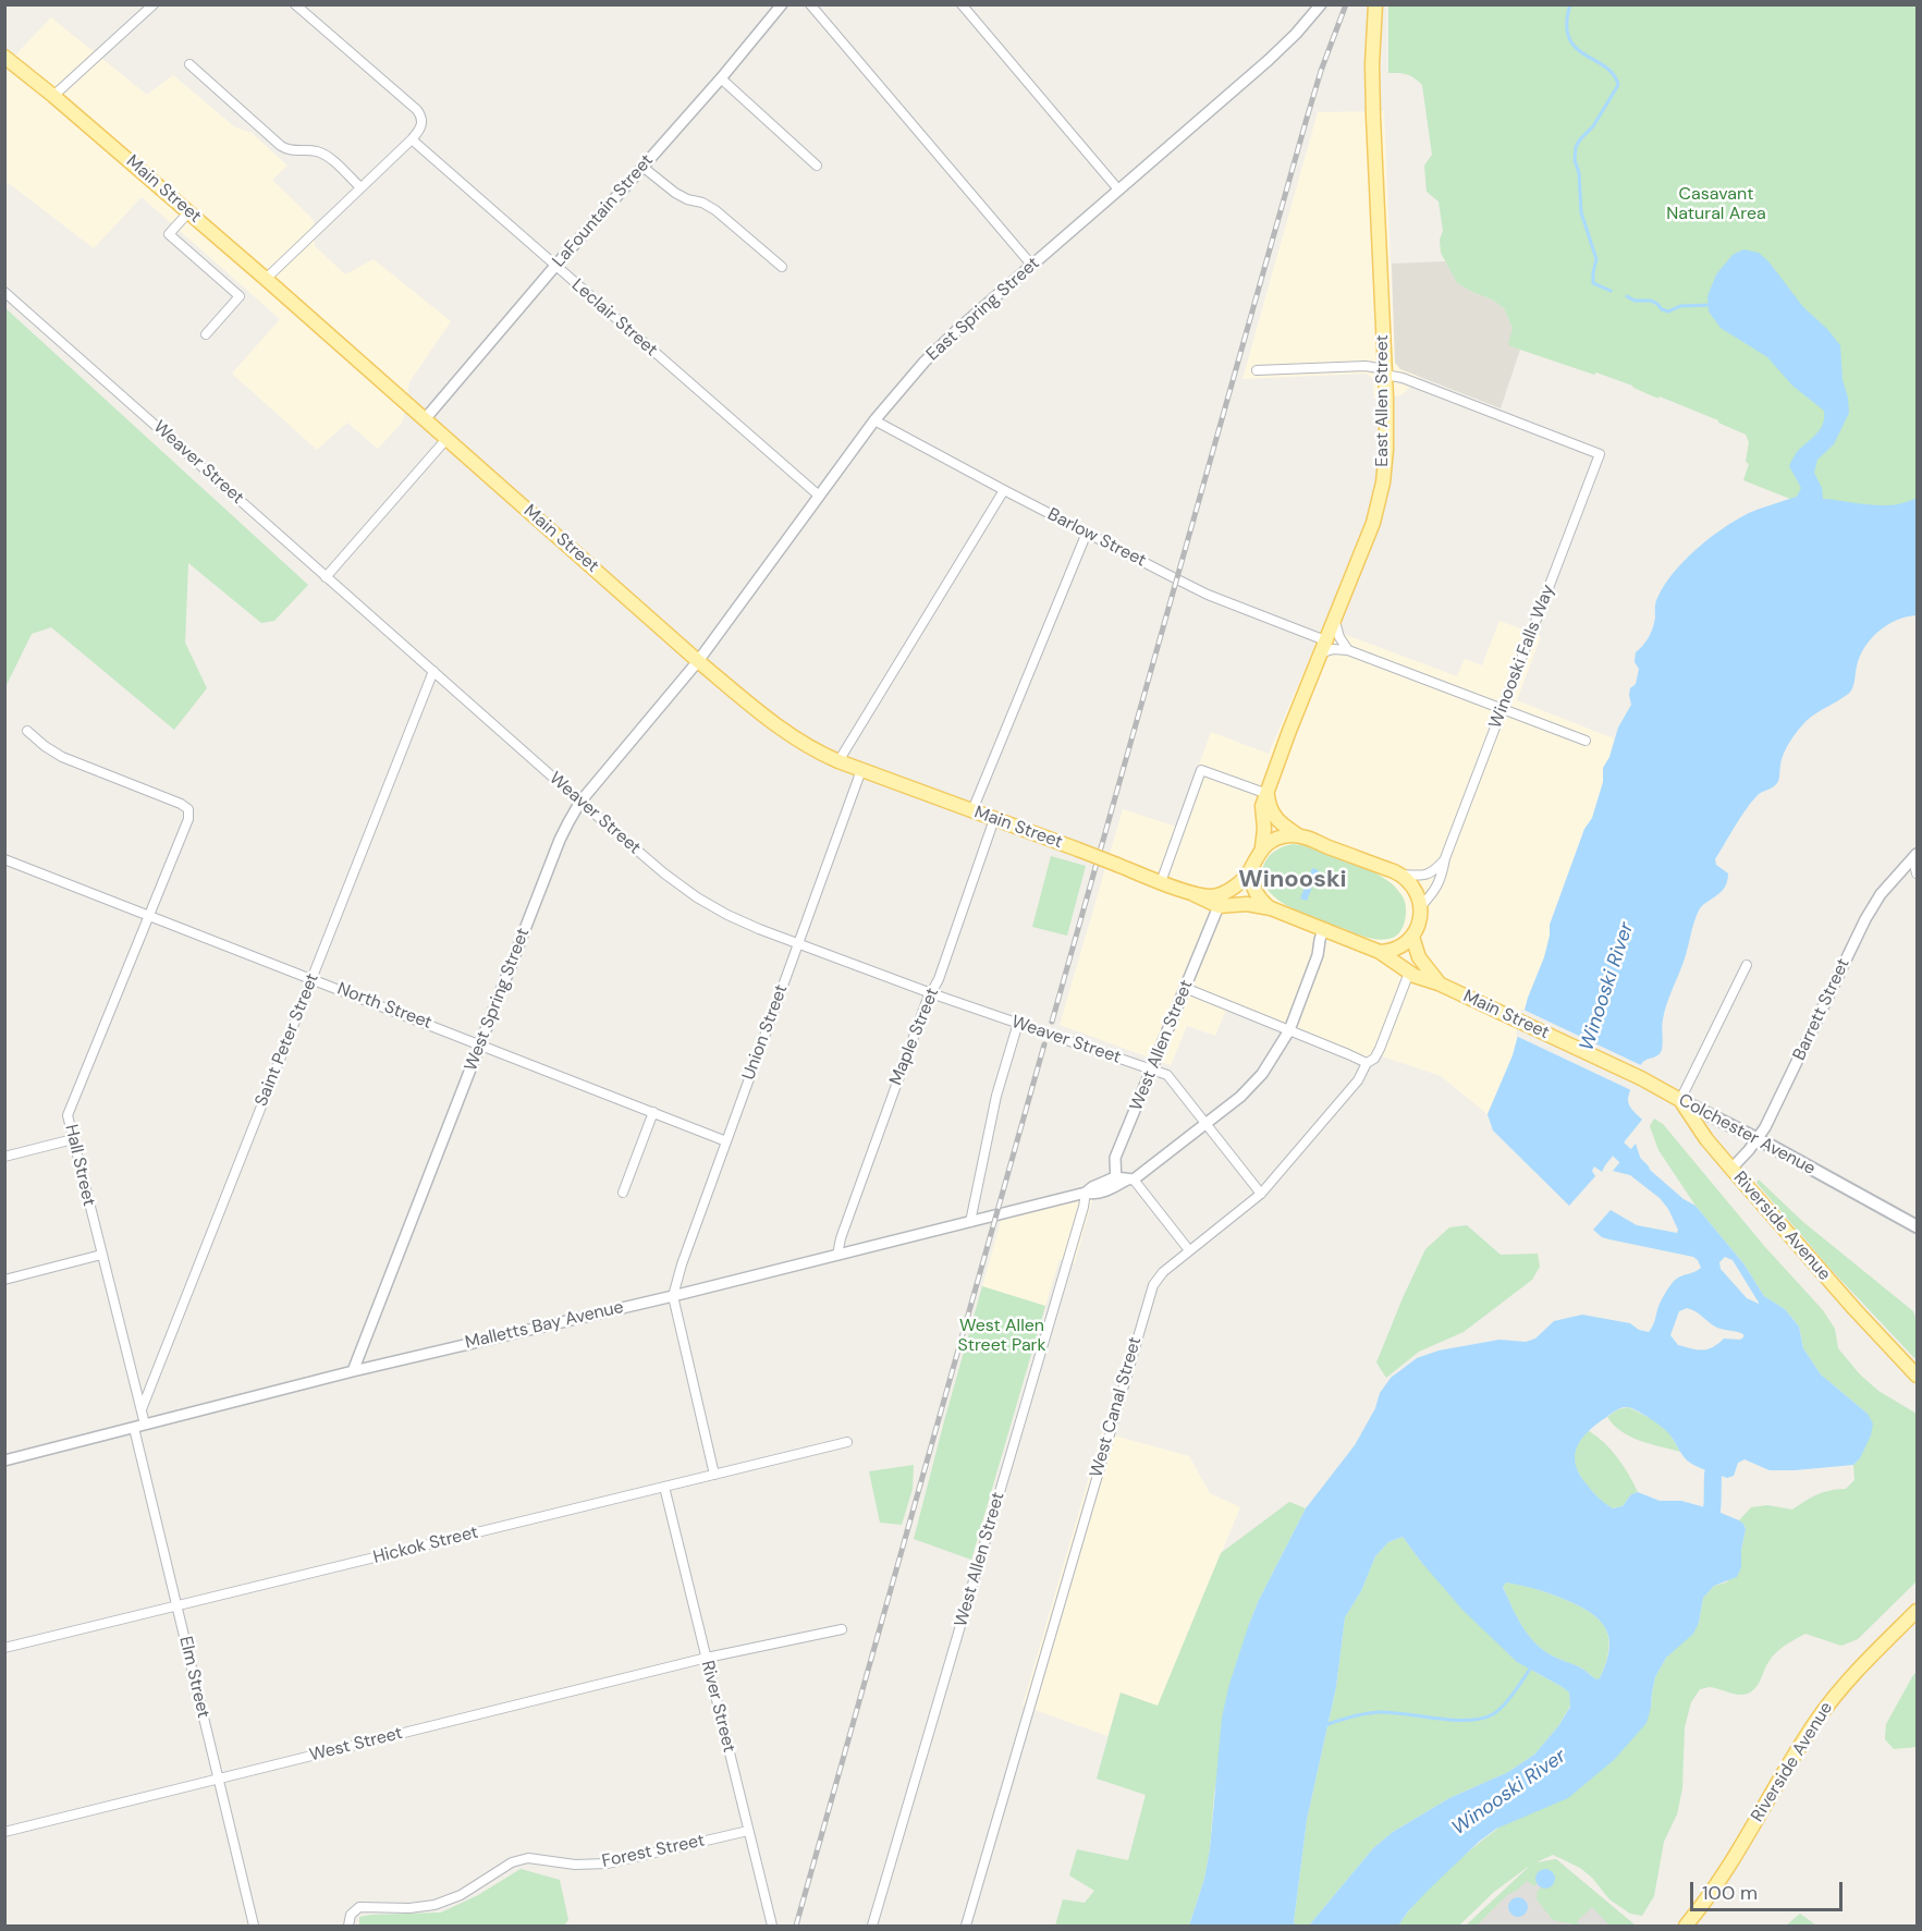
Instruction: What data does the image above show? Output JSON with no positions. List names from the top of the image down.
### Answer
{
  "streets": {
    "main road": [
      "Main Street",
      "East Allen Street",
      "Colchester Avenue",
      "Riverside Avenue"
    ],
    "street": [
      "LaFountain Street",
      "East Spring Street",
      "Leclair Street",
      "Weaver Street",
      "Barlow Street",
      "Winooski Falls Way",
      "West Spring Street",
      "North Street",
      "Barrett Street",
      "Union Street",
      "Maple Street",
      "Saint Peter Street",
      "West Allen Street",
      "Hall Street",
      "Malletts Bay Avenue",
      "West Canal Street",
      "Hickok Street",
      "Elm Street",
      "River Street",
      "West Street",
      "Forest Street"
    ]
  },
  "crossings": [
    ["Main Street", "LaFountain Street"],
    ["Main Street", "East Spring Street"],
    ["Main Street", "East Allen Street"],
    ["Main Street", "West Spring Street"],
    ["Main Street", "Union Street"],
    ["Main Street", "Maple Street"],
    ["Main Street", "West Allen Street"],
    ["Main Street", "Colchester Avenue"],
    ["Main Street", "Malletts Bay Avenue"],
    ["Main Street", "West Canal Street"],
    ["LaFountain Street", "Leclair Street"],
    ["East Spring Street", "Leclair Street"],
    ["East Spring Street", "Barlow Street"],
    ["East Spring Street", "West Spring Street"],
    ["East Allen Street", "Barlow Street"],
    ["East Allen Street", "Winooski Falls Way"],
    ["Weaver Street", "West Spring Street"],
    ["Weaver Street", "Union Street"],
    ["Weaver Street", "Maple Street"],
    ["Weaver Street", "Saint Peter Street"],
    ["Weaver Street", "West Allen Street"],
    ["Weaver Street", "Malletts Bay Avenue"],
    ["Weaver Street", "West Canal Street"],
    ["West Spring Street", "North Street"],
    ["West Spring Street", "Malletts Bay Avenue"],
    ["North Street", "Union Street"],
    ["North Street", "Saint Peter Street"],
    ["North Street", "Hall Street"],
    ["Barrett Street", "Colchester Avenue"],
    ["Barrett Street", "Riverside Avenue"],
    ["Union Street", "Malletts Bay Avenue"],
    ["Maple Street", "Malletts Bay Avenue"],
    ["Saint Peter Street", "Hall Street"],
    ["West Allen Street", "Malletts Bay Avenue"],
    ["Colchester Avenue", "Riverside Avenue"],
    ["Hall Street", "Malletts Bay Avenue"],
    ["Hall Street", "Elm Street"],
    ["Malletts Bay Avenue", "Elm Street"],
    ["Hickok Street", "Elm Street"],
    ["Hickok Street", "River Street"],
    ["Elm Street", "West Street"],
    ["River Street", "West Street"],
    ["River Street", "Forest Street"]
  ],
  "districts": ["Winooski"],
  "water": ["Winooski River"],
  "parks": ["Casavant Natural Area", "West Allen Street Park"],
  "scale_bar": "100 m"
}
